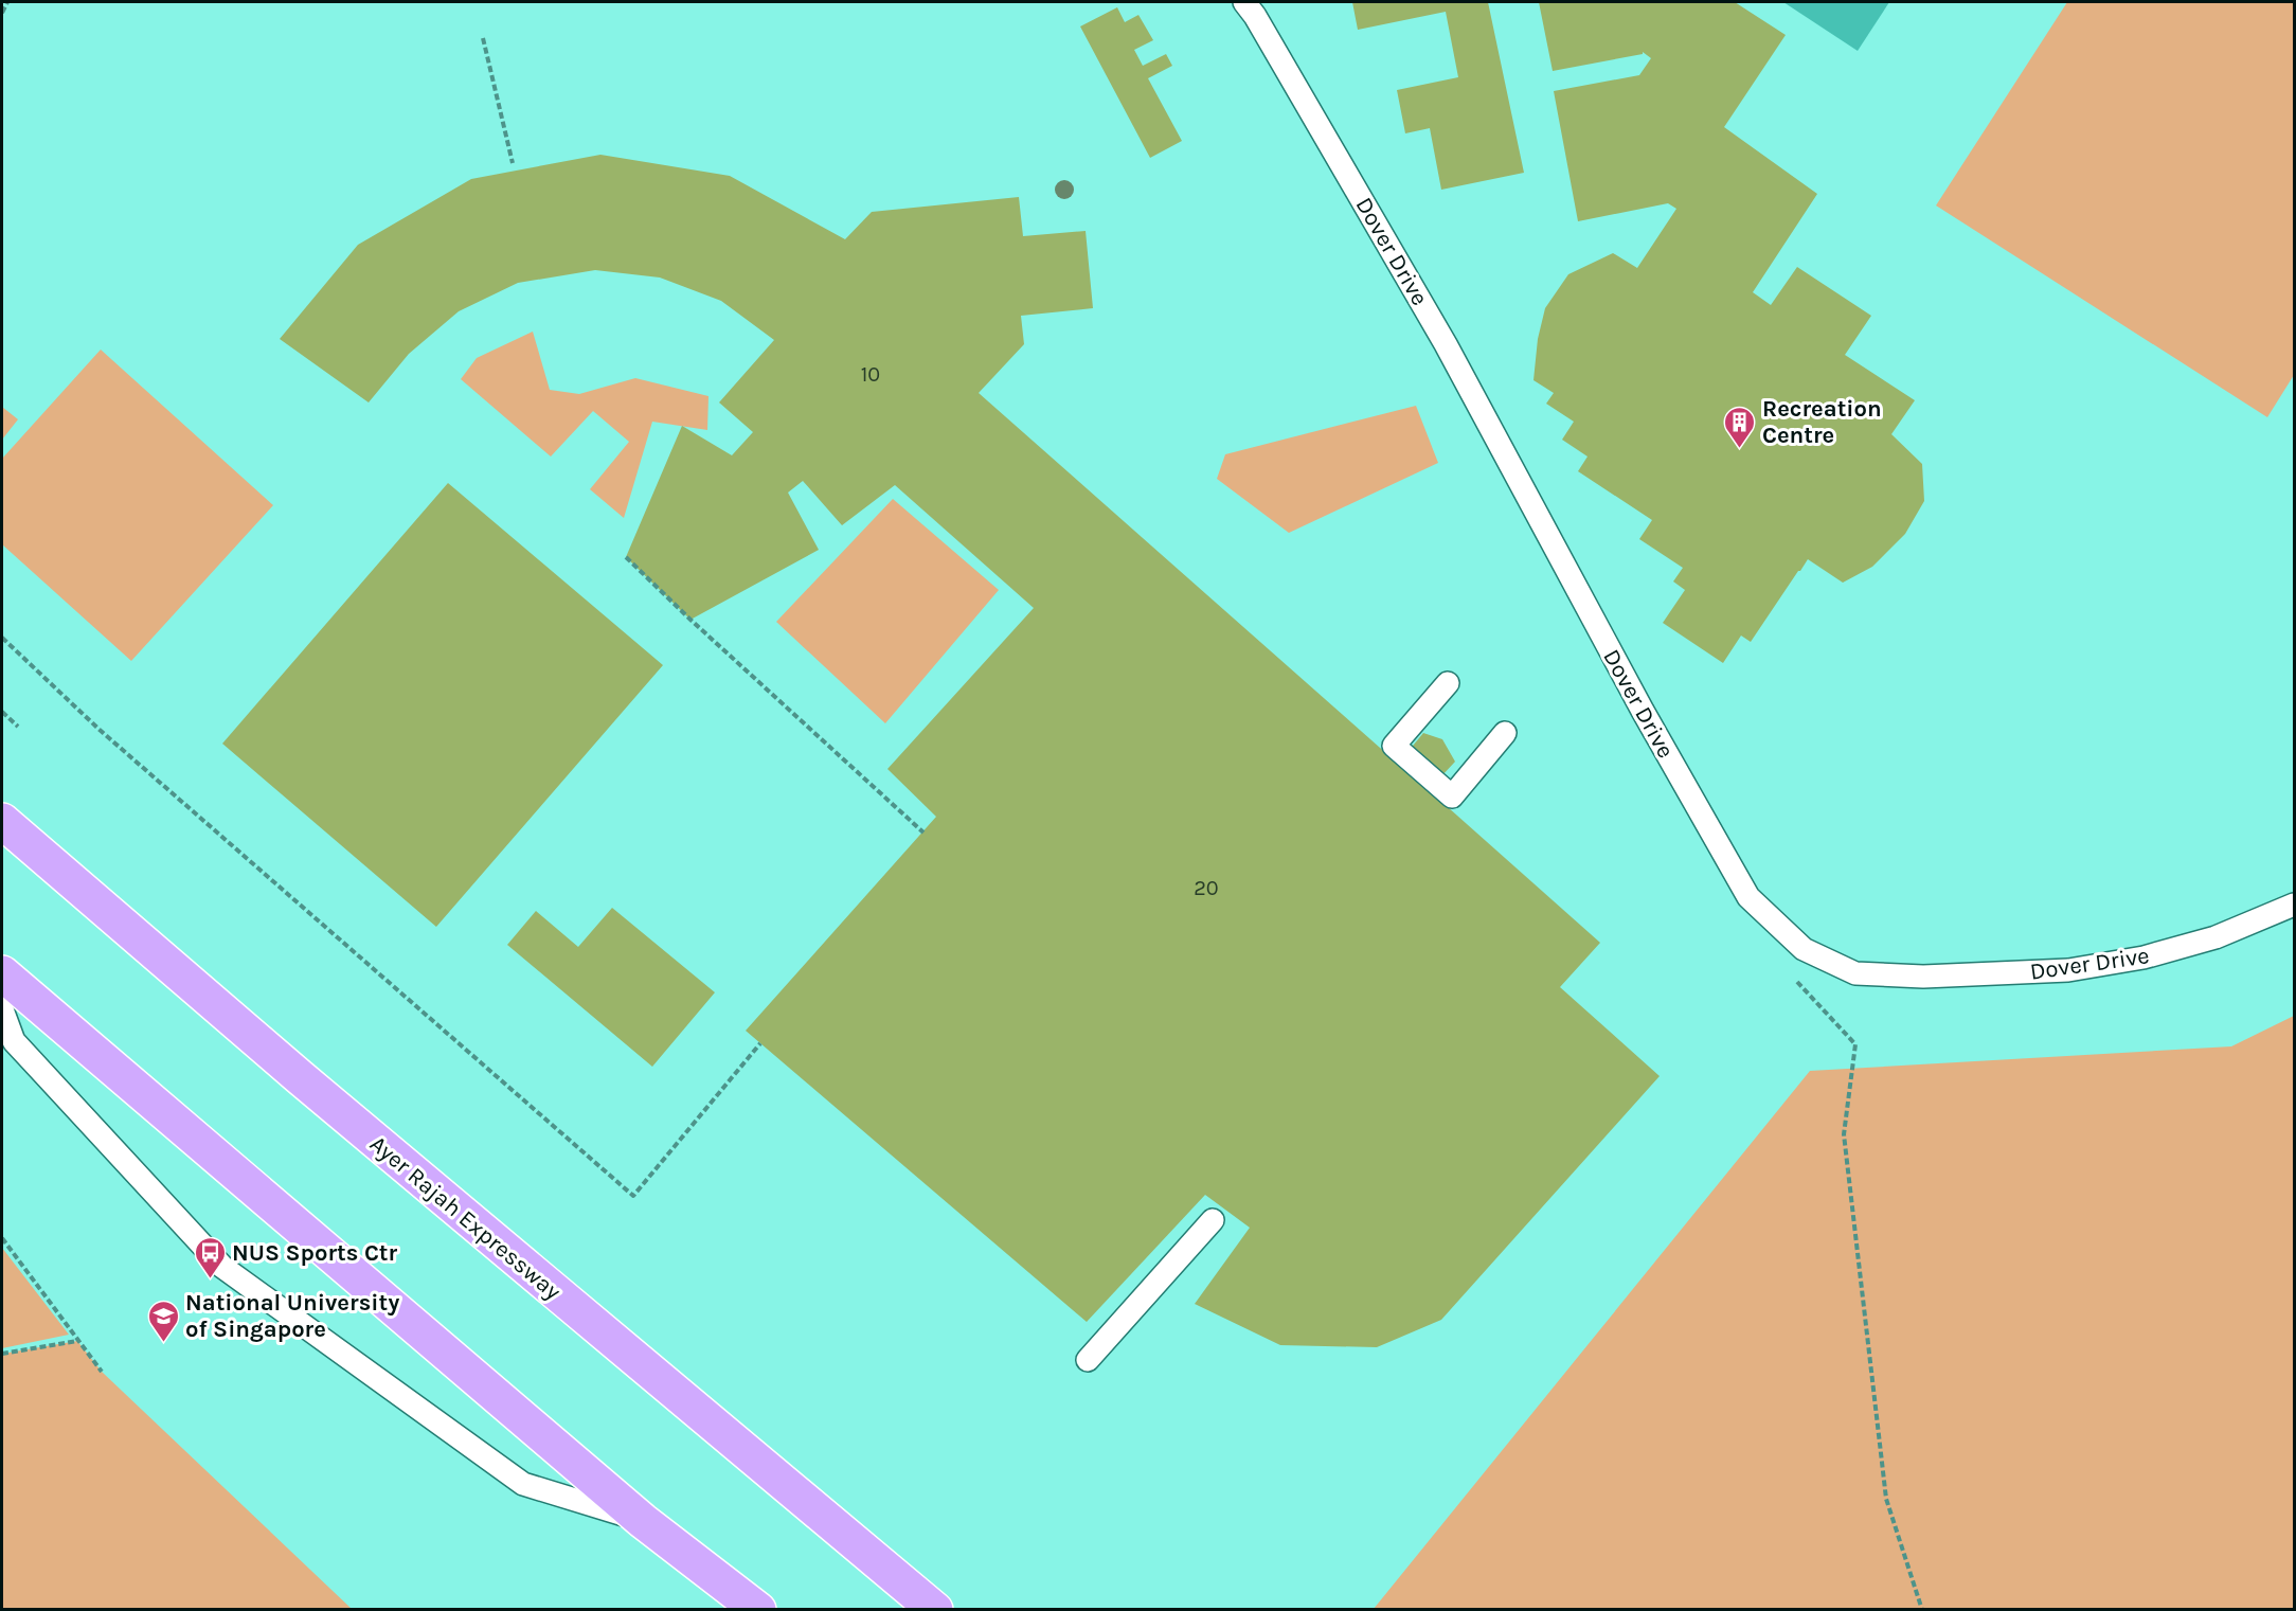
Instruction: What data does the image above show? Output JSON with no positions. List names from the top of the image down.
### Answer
{
  "streets": {
    "highway": ["Ayer Rajah Expressway"],
    "lane": ["Dover Drive"]
  },
  "places": {
    "building": ["Recreation Centre"],
    "bus stop": ["NUS Sports Ctr"],
    "school or university": ["National University of Singapore"]
  },
  "house_numbers": ["10", "20"]
}
